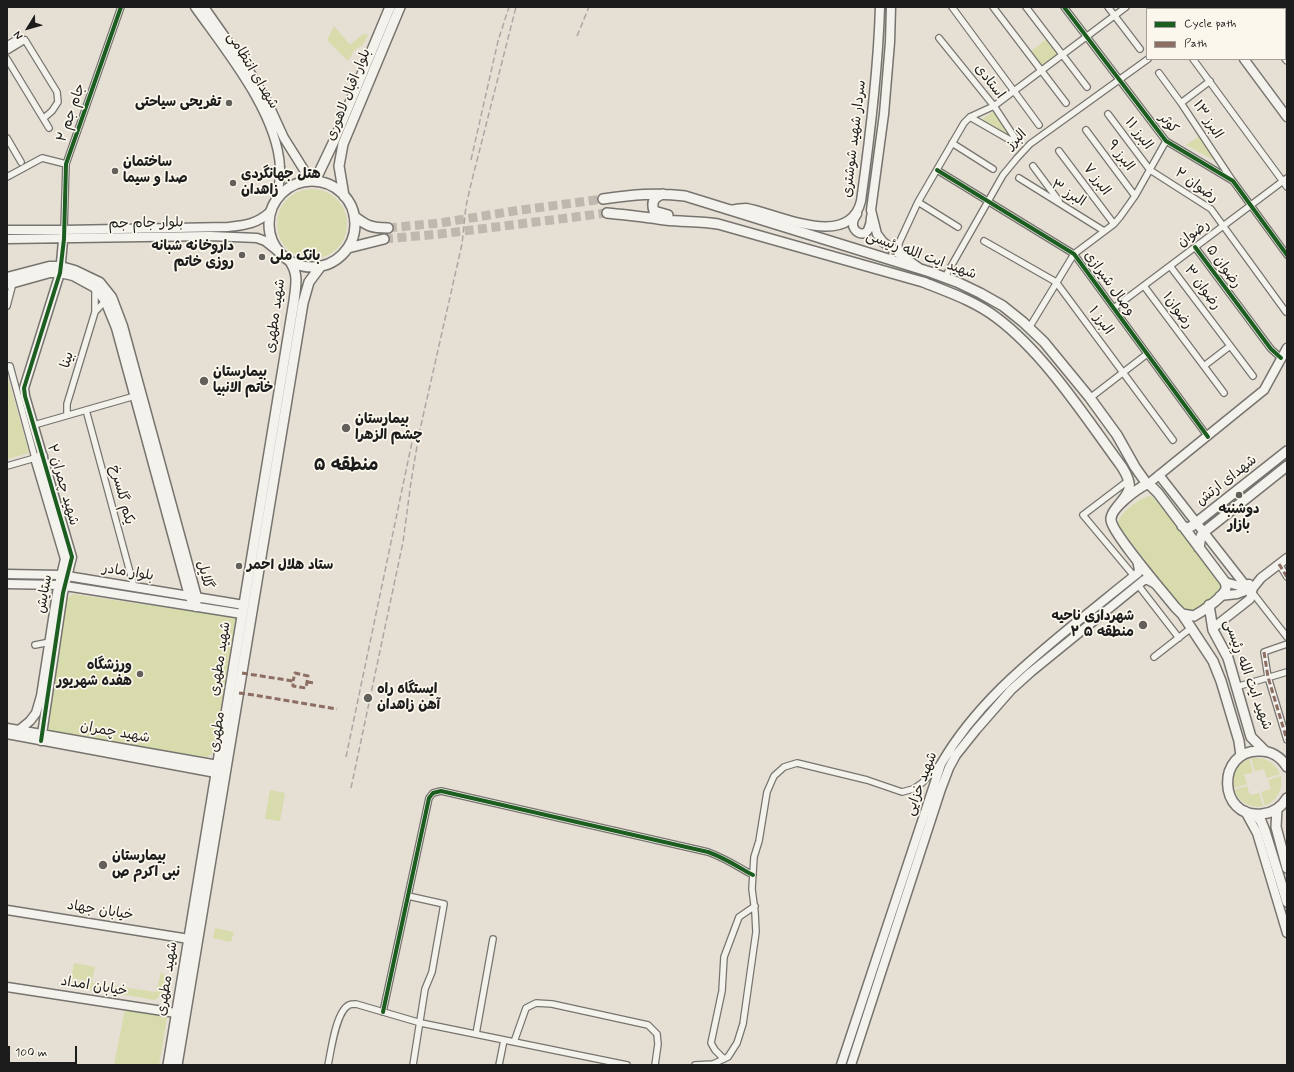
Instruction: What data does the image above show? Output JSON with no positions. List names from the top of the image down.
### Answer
{
  "streets": {
    "main road": [
      "بلوار اقبال لاهوری",
      "شهید ایت الله رِئیسی",
      "شهید مطهری",
      "شهدای ارتش",
      "مطهری"
    ],
    "street": [
      "شهدای انتظامی",
      "استادی",
      "جام جم ۲",
      "البرز ۱۳",
      "کوثر",
      "البرز ۱۱",
      "سردار شهید شوشتری",
      "البرز",
      "البرز ۹",
      "البرز ۷",
      "رضوان ۲",
      "البرز ۳",
      "بلوار جام جم",
      "رضوان",
      "رضوان ۵",
      "وصال شیرازی",
      "رضوان ۳",
      "رضوان۱",
      "البرز ۱",
      "بینا",
      "شهید چمران ۲",
      "یکم گلسرخ",
      "بلوار مادر",
      "گلایل",
      "ستایش",
      "شهید چمران",
      "شهید خزایی",
      "خیابان جهاد",
      "خیابان امداد"
    ]
  },
  "crossings": [
    ["شهدای انتظامی", "بلوار اقبال لاهوری"],
    ["شهدای انتظامی", "بلوار جام جم"],
    ["شهدای انتظامی", "شهید مطهری"],
    ["شهدای انتظامی", "مطهری"],
    ["بلوار اقبال لاهوری", "بلوار جام جم"],
    ["بلوار اقبال لاهوری", "شهید مطهری"],
    ["بلوار اقبال لاهوری", "مطهری"],
    ["جام جم ۲", "بلوار جام جم"],
    ["جام جم ۲", "شهید چمران ۲"],
    ["البرز ۱۳", "کوثر"],
    ["کوثر", "البرز"],
    ["کوثر", "رضوان"],
    ["البرز ۱۱", "رضوان ۲"],
    ["سردار شهید شوشتری", "شهید ایت الله رِئیسی"],
    ["البرز", "شهید ایت الله رِئیسی"],
    ["البرز", "وصال شیرازی"],
    ["رضوان ۲", "رضوان"],
    ["بلوار جام جم", "شهید مطهری"],
    ["بلوار جام جم", "شهید چمران ۲"],
    ["بلوار جام جم", "مطهری"],
    ["رضوان", "رضوان ۵"],
    ["رضوان", "وصال شیرازی"],
    ["رضوان", "رضوان ۳"],
    ["رضوان", "رضوان۱"],
    ["شهید ایت الله رِئیسی", "شهدای ارتش"],
    ["شهید مطهری", "بلوار مادر"],
    ["شهید مطهری", "مطهری"],
    ["شهید مطهری", "شهید چمران"],
    ["شهید مطهری", "خیابان جهاد"],
    ["شهید مطهری", "خیابان امداد"],
    ["شهید چمران ۲", "گلایل"],
    ["شهید چمران ۲", "ستایش"],
    ["یکم گلسرخ", "بلوار مادر"],
    ["بلوار مادر", "گلایل"],
    ["بلوار مادر", "ستایش"],
    ["ستایش", "شهید چمران"],
    ["مطهری", "خیابان امداد"]
  ],
  "districts": ["منطقه ۵"],
  "places": [
    "تفریحی سیاحتی",
    "ساختمان صدا و سیما",
    "هتل جهانگردی زاهدان",
    "داروخانه شبانه روزی خاتم",
    "بانک ملی",
    "بیمارستان خاتم الانبیا",
    "بیمارستان چشم الزهرا",
    "دوشنبه بازار",
    "ستاد هلال احمر",
    "شهرداری ناحیه ۲ منطقه ۵",
    "ورزشگاه هفده شهریور",
    "ایستگاه راه آهن زاهدان",
    "بیمارستان نبی اکرم ص"
  ],
  "legend": ["Cycle path", "Path"],
  "scale_bar": "100 m",
  "north": "bottom left"
}
